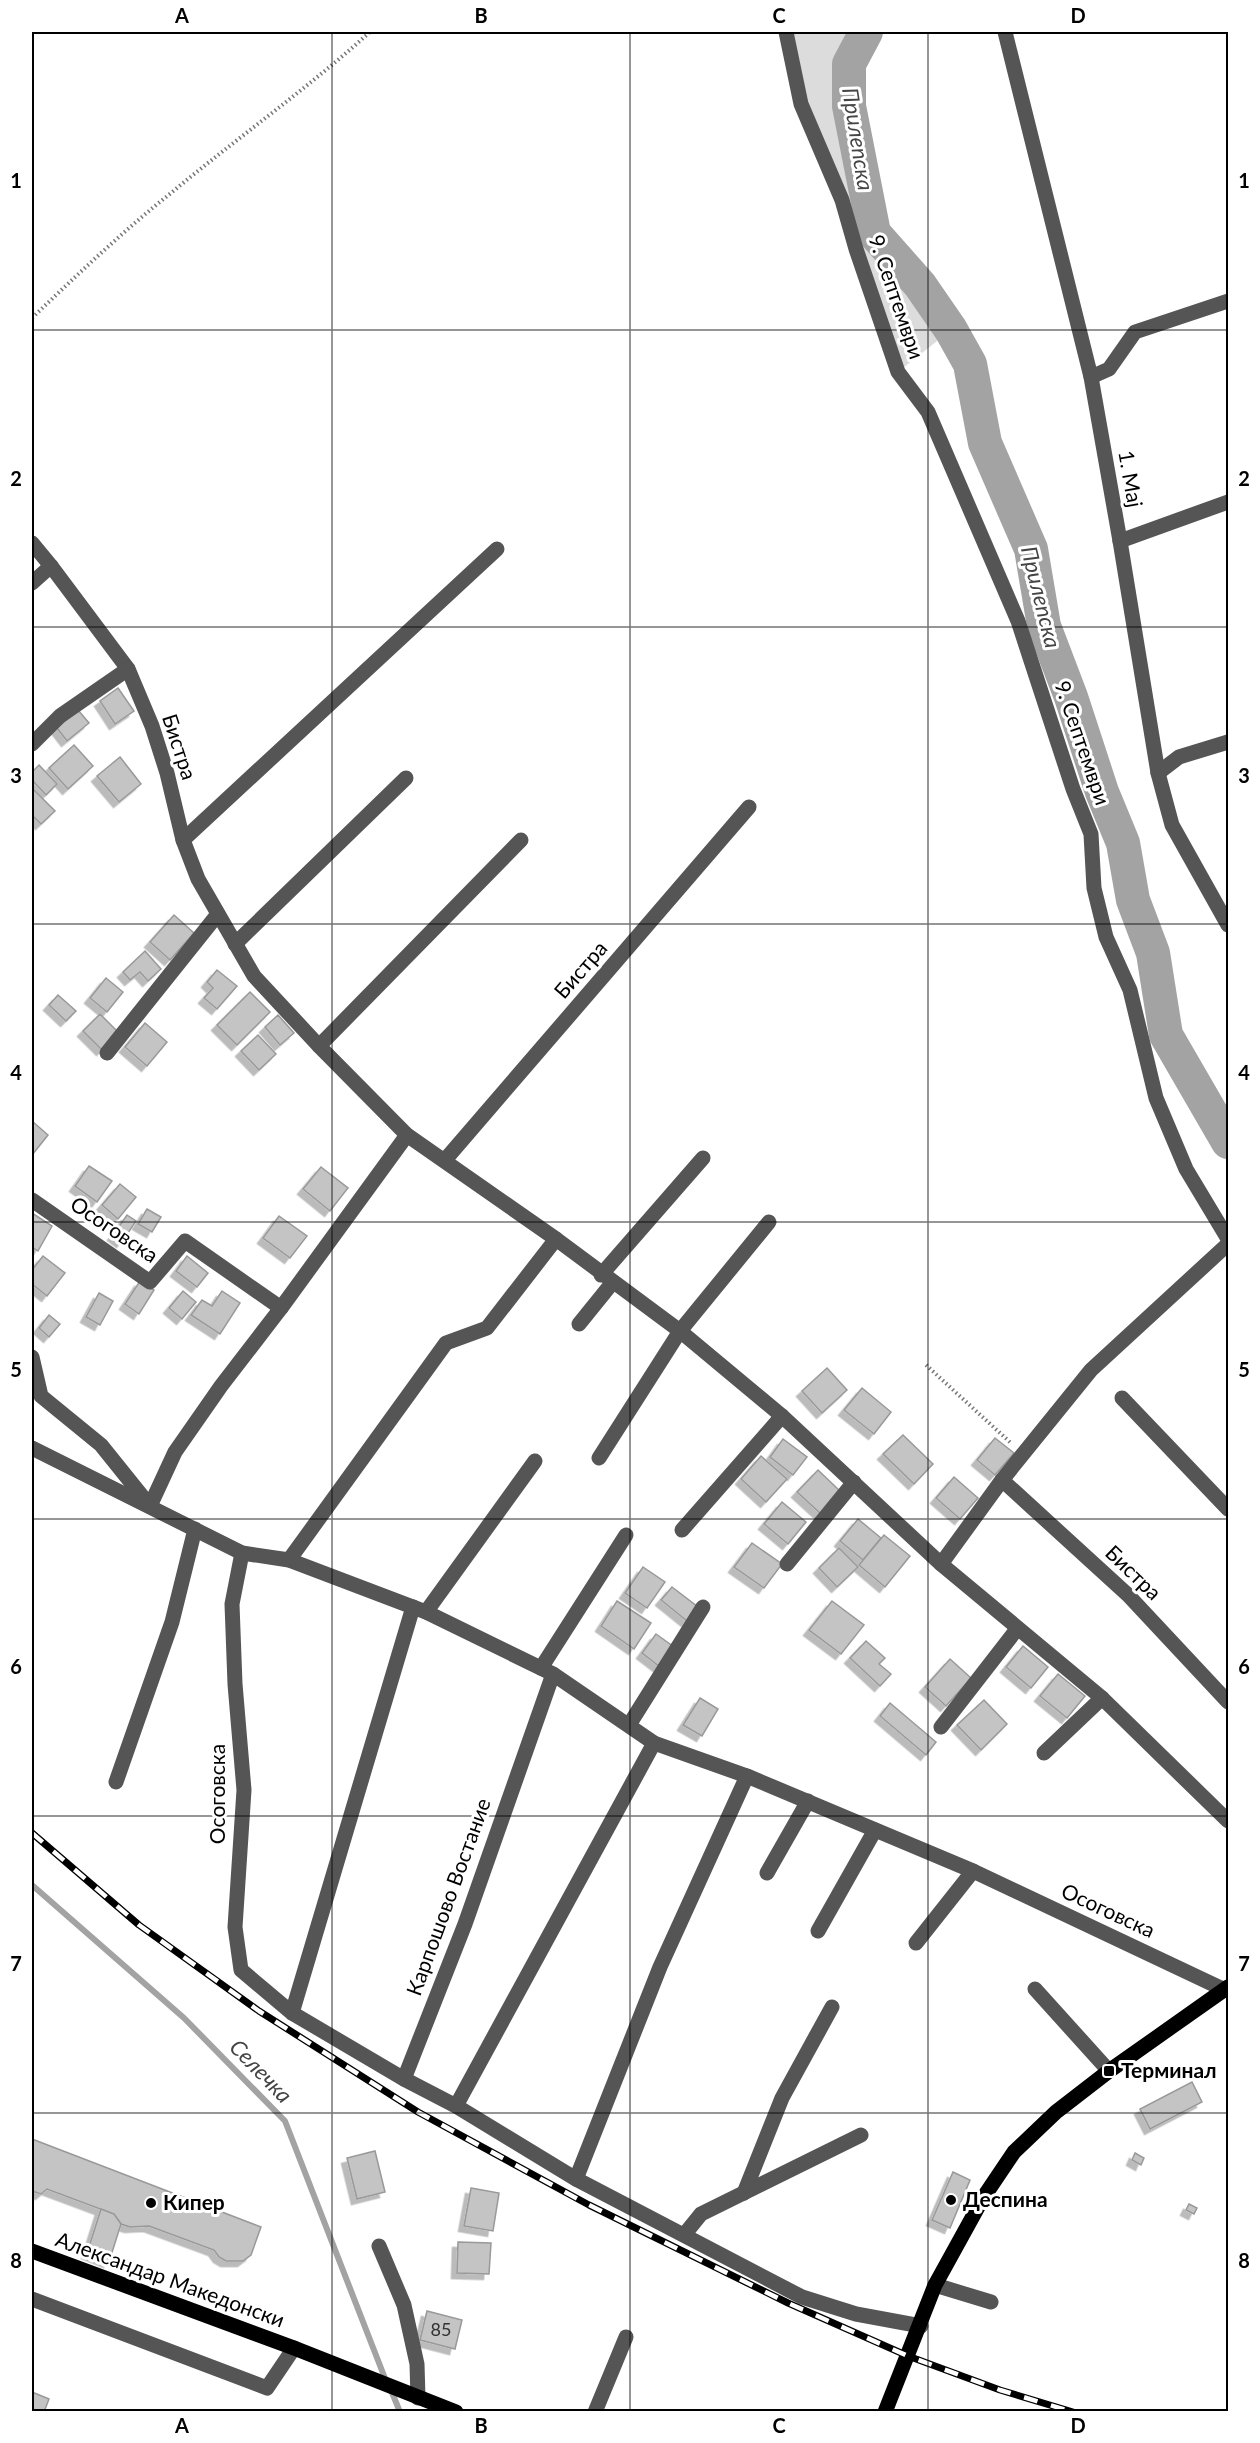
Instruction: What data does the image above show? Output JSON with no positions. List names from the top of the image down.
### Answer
{
  "streets": {
    "main road": ["Александар Македонски"],
    "street": [
      "9. Септември",
      "1. Мај",
      "Бистра",
      "Осоговска",
      "Карпошово Востание"
    ]
  },
  "crossings": [
    ["Осоговска", "Карпошово Востание"]
  ],
  "water": ["Прилепска", "Селечка"],
  "places": {
    "transit": ["Терминал"],
    "other": ["Деспина", "Кипер"]
  },
  "house_numbers": ["85"],
  "grid": {
    "columns": [
      "A",
      "B",
      "C",
      "D"
    ],
    "rows": [
      "1",
      "2",
      "3",
      "4",
      "5",
      "6",
      "7",
      "8"
    ]
  }
}
